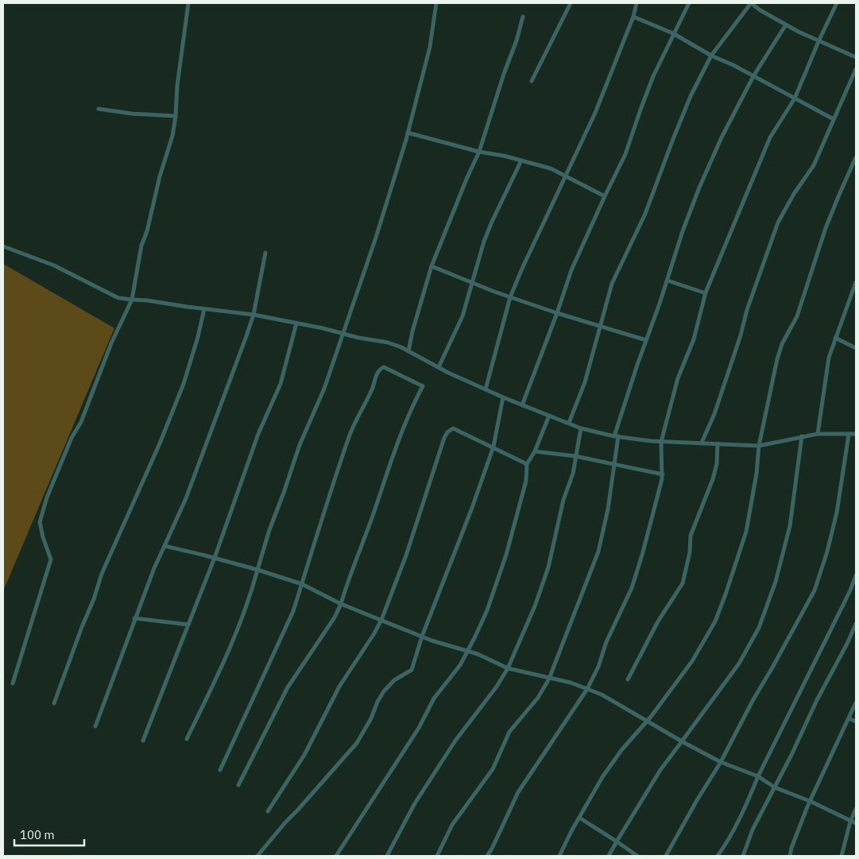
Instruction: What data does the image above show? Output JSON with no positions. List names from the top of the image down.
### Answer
{
  "scale_bar": "100 m"
}
